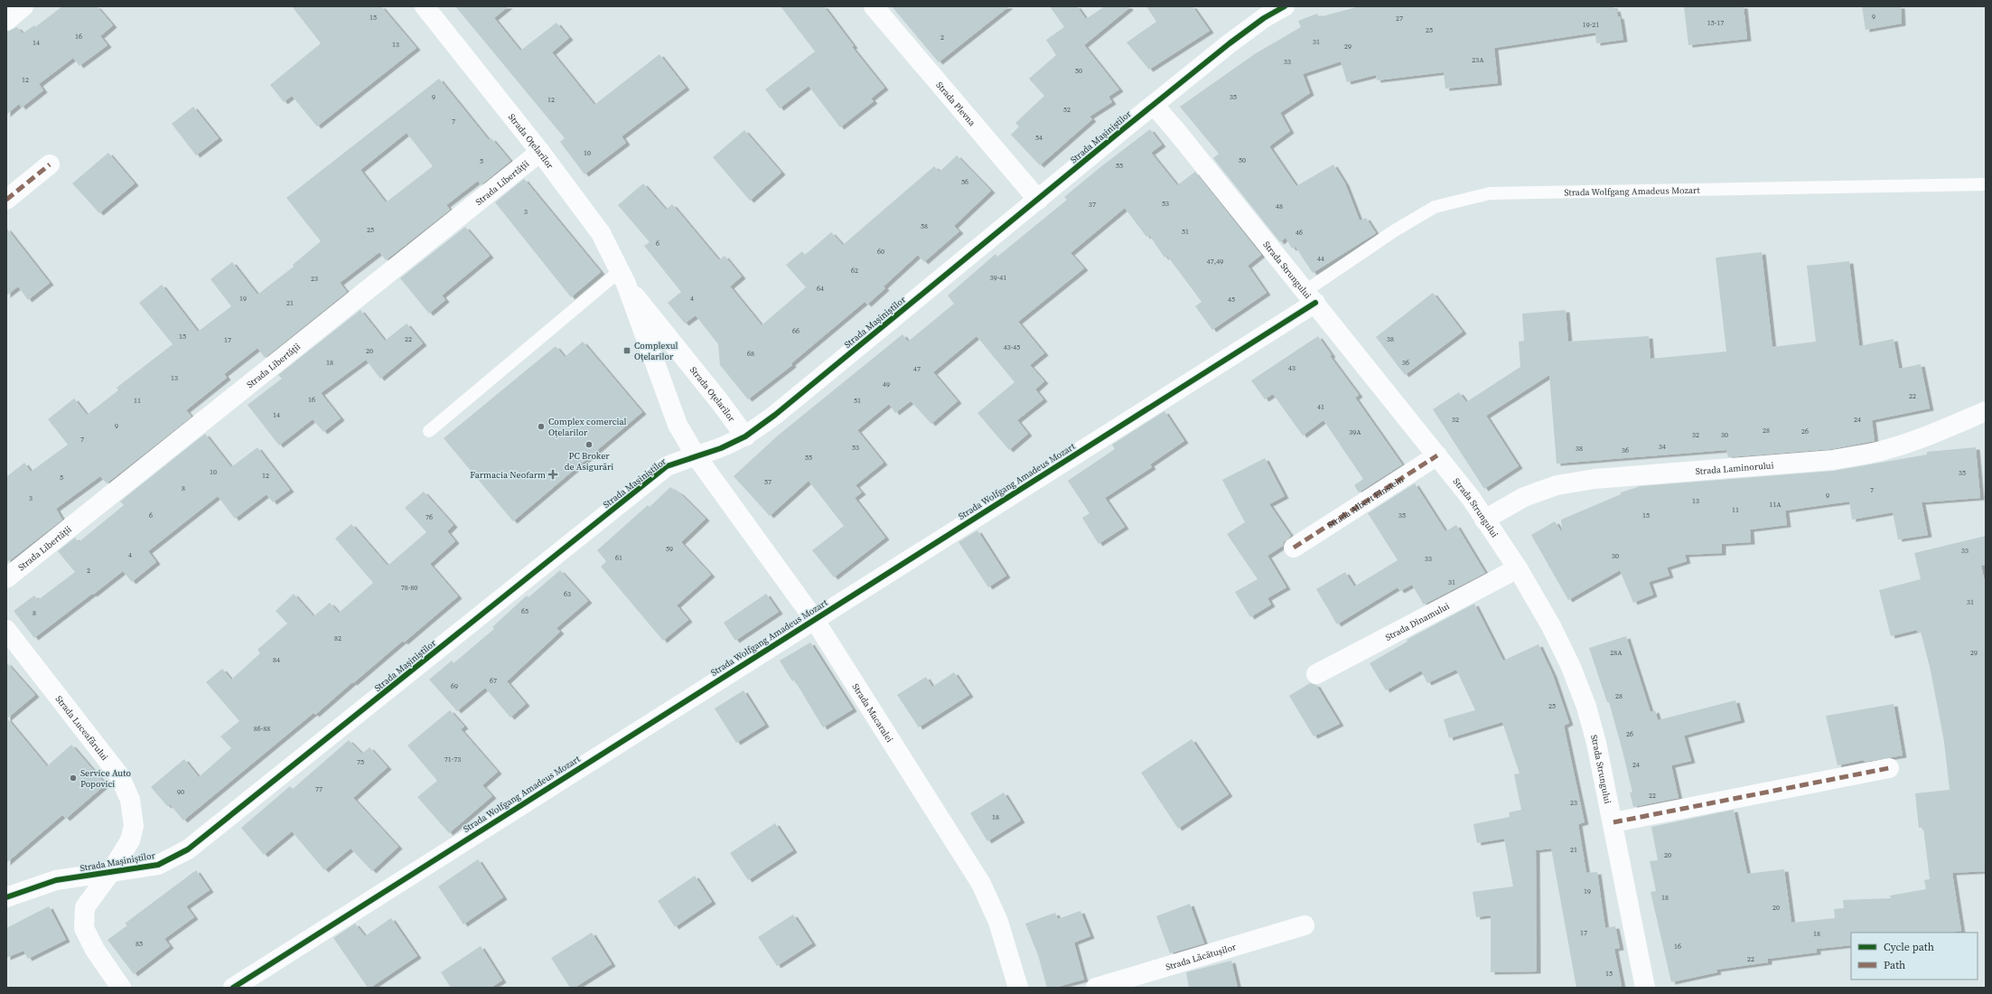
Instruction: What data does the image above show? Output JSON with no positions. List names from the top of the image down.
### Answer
{
  "streets": {
    "street": [
      "Strada Plevna",
      "Strada Mașiniștilor",
      "Strada Oțelarilor",
      "Strada Libertății",
      "Strada Wolfgang Amadeus Mozart",
      "Strada Strungului",
      "Strada Laminorului",
      "Strada Albert Einstein",
      "Strada Dinamului",
      "Strada Macaralei",
      "Strada Luceafărului",
      "Strada Lăcătușilor"
    ]
  },
  "crossings": [
    ["Strada Plevna", "Strada Mașiniștilor"],
    ["Strada Mașiniștilor", "Strada Oțelarilor"],
    ["Strada Mașiniștilor", "Strada Strungului"],
    ["Strada Mașiniștilor", "Strada Macaralei"],
    ["Strada Mașiniștilor", "Strada Luceafărului"],
    ["Strada Oțelarilor", "Strada Libertății"],
    ["Strada Oțelarilor", "Strada Macaralei"],
    ["Strada Wolfgang Amadeus Mozart", "Strada Strungului"],
    ["Strada Wolfgang Amadeus Mozart", "Strada Macaralei"],
    ["Strada Strungului", "Strada Laminorului"],
    ["Strada Strungului", "Strada Albert Einstein"],
    ["Strada Strungului", "Strada Dinamului"]
  ],
  "places": {
    "transit": ["Complexul Oțelarilor"],
    "other": ["Complex comercial Oțelarilor", "PC Broker de Asigurări", "Service Auto Popovici"],
    "health": ["Farmacia Neofarm"]
  },
  "house_numbers": [
    "9",
    "15",
    "27",
    "15-17",
    "19-21",
    "25",
    "16",
    "2",
    "31",
    "14",
    "13",
    "29",
    "23A",
    "33",
    "50",
    "12",
    "9",
    "35",
    "12",
    "52",
    "7",
    "54",
    "10",
    "50",
    "5",
    "55",
    "56",
    "53",
    "37",
    "48",
    "3",
    "58",
    "25",
    "51",
    "46",
    "6",
    "60",
    "44",
    "47,49",
    "62",
    "39-41",
    "23",
    "64",
    "19",
    "4",
    "45",
    "21",
    "66",
    "15",
    "22",
    "38",
    "17",
    "43-45",
    "20",
    "68",
    "18",
    "36",
    "43",
    "47",
    "13",
    "49",
    "22",
    "16",
    "11",
    "51",
    "41",
    "14",
    "32",
    "24",
    "9",
    "28",
    "26",
    "39A",
    "32",
    "30",
    "7",
    "34",
    "53",
    "38",
    "36",
    "55",
    "10",
    "35",
    "12",
    "5",
    "57",
    "8",
    "7",
    "9",
    "3",
    "13",
    "11A",
    "11",
    "6",
    "35",
    "15",
    "76",
    "59",
    "33",
    "4",
    "30",
    "61",
    "33",
    "2",
    "31",
    "78-80",
    "63",
    "31",
    "65",
    "8",
    "82",
    "28A",
    "29",
    "84",
    "67",
    "69",
    "28",
    "25",
    "86-88",
    "26",
    "71-73",
    "75",
    "24",
    "77",
    "90",
    "22",
    "23",
    "18",
    "21",
    "20",
    "19",
    "18",
    "20",
    "17",
    "18",
    "85",
    "16",
    "22",
    "15"
  ],
  "legend": ["Cycle path", "Path"]
}
